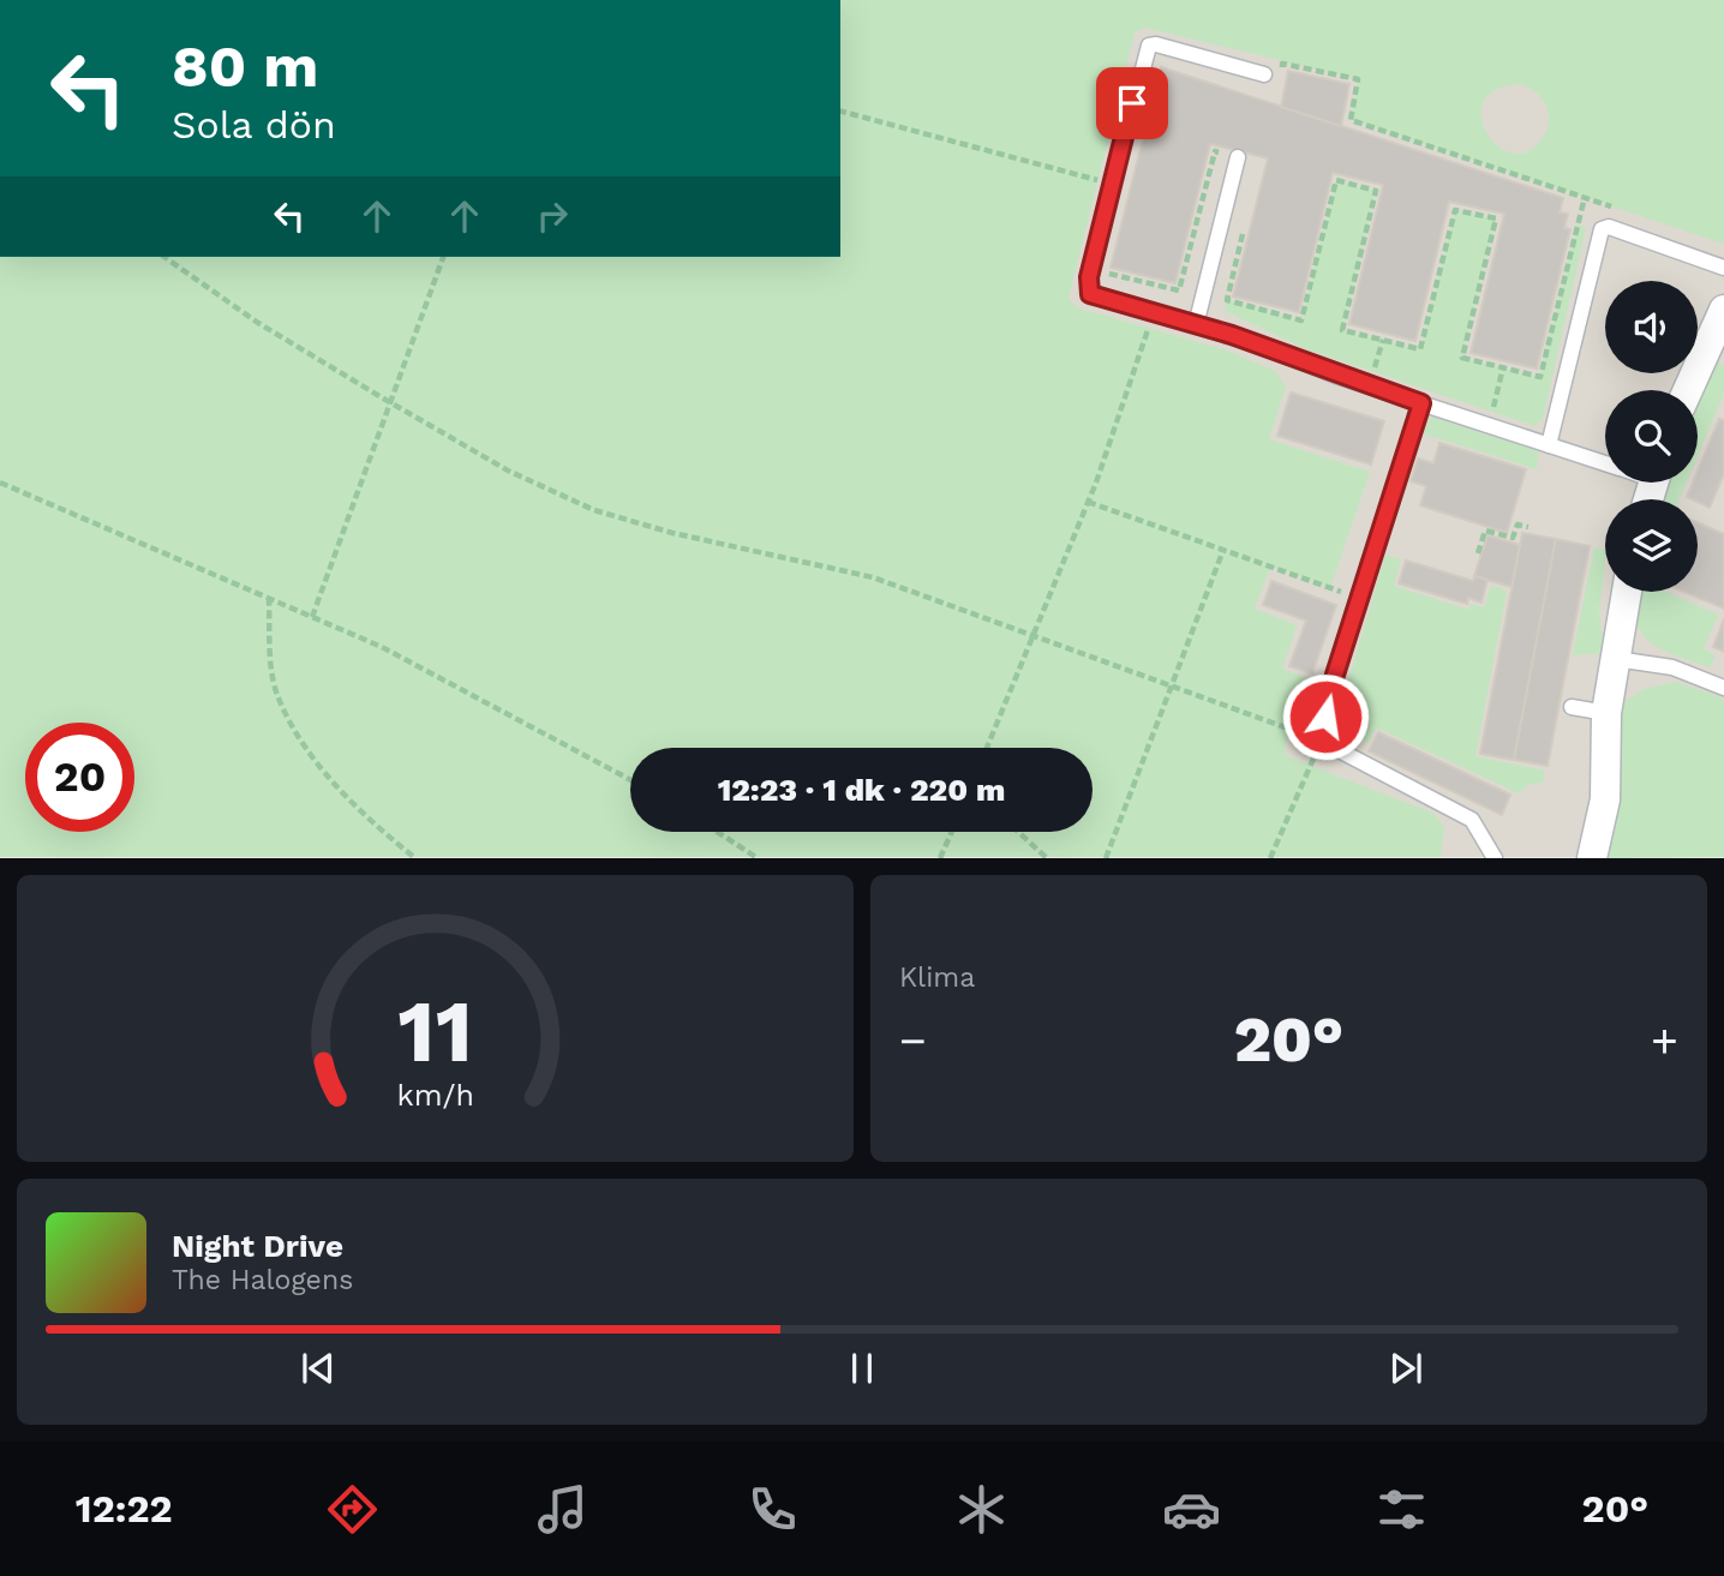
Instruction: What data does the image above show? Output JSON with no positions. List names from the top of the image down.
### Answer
{
  "page": {
    "turn": ["80 m", "Sola dön"],
    "limit": "20",
    "trip": "12:23 · 1 dk · 220 m",
    "tile": "Klima",
    "heat": ["−", "20°", "+"],
    "song": ["Night Drive", "The Halogens"],
    "tabs": ["12:22", "20°"],
    "gauge": ["11", "km/h"]
  }
}
